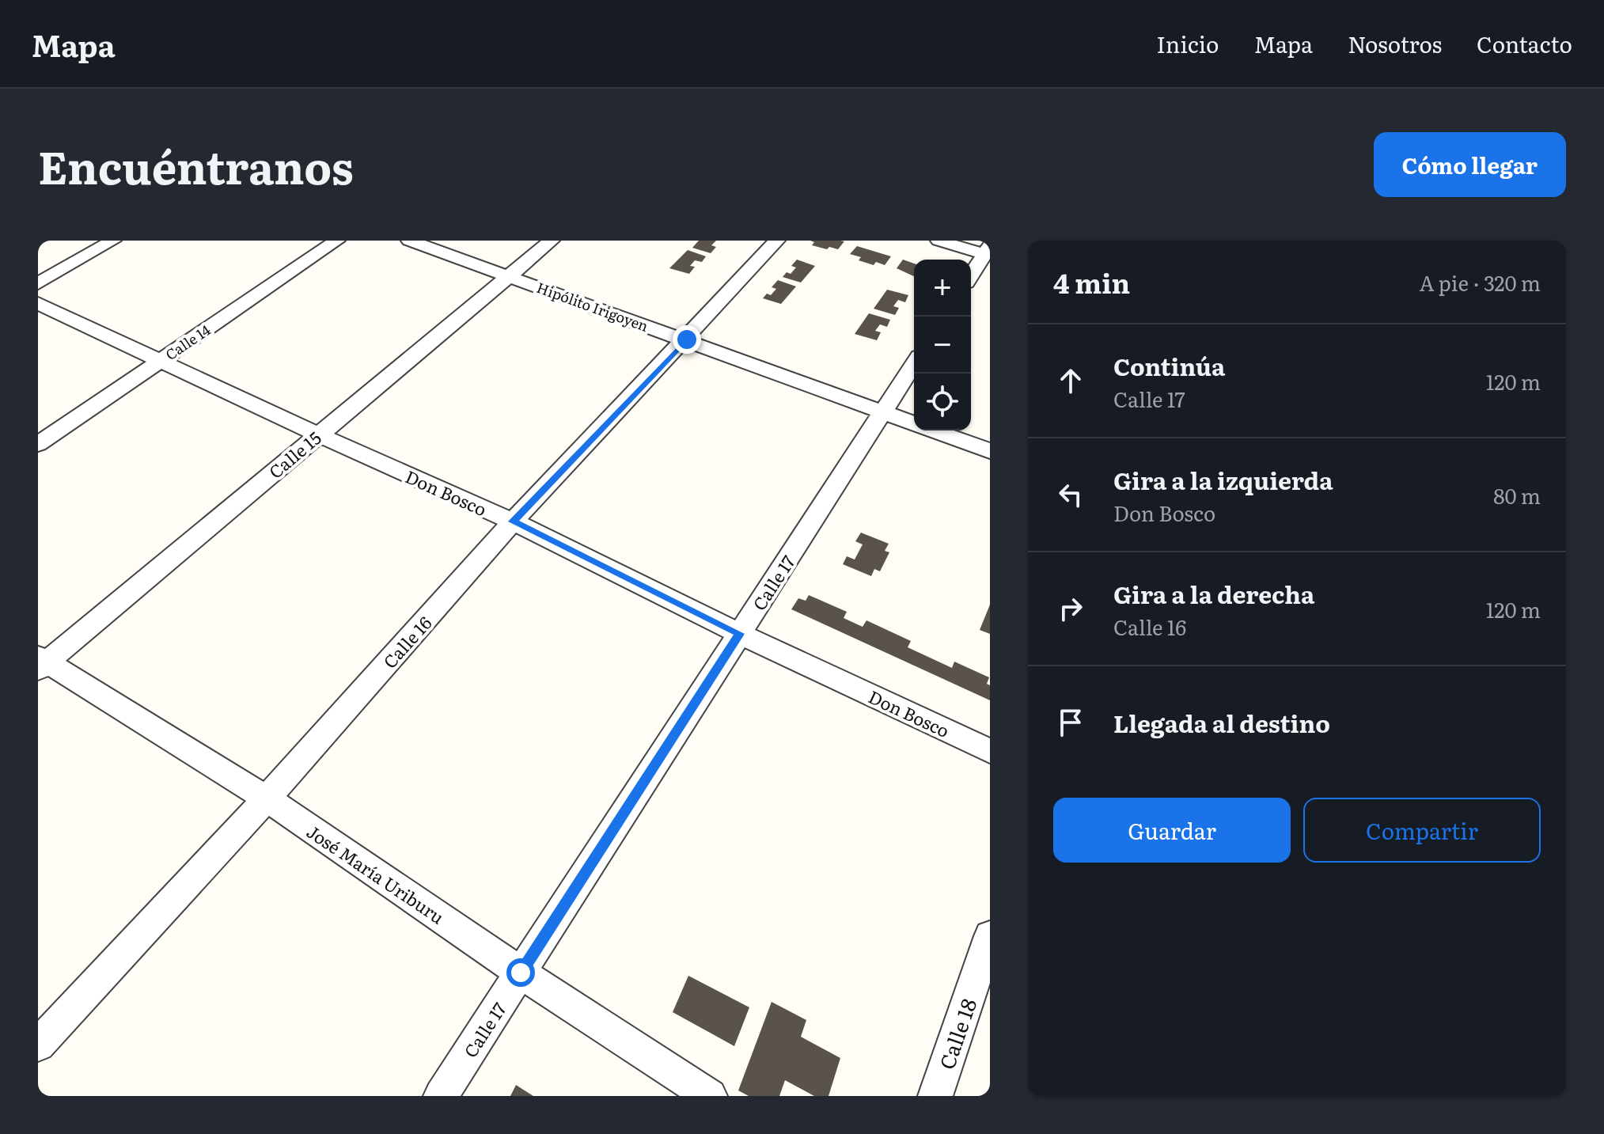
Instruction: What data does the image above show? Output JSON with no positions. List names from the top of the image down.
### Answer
{
  "streets": {
    "street": [
      "Hipólito Irigoyen",
      "Calle 14",
      "Calle 15",
      "Don Bosco",
      "Calle 17",
      "Calle 16",
      "José María Uriburu",
      "Calle 18"
    ]
  },
  "crossings": [
    ["Hipólito Irigoyen", "Calle 15"],
    ["Hipólito Irigoyen", "Calle 17"],
    ["Hipólito Irigoyen", "Calle 16"],
    ["Calle 14", "Don Bosco"],
    ["Calle 15", "Don Bosco"],
    ["Calle 15", "José María Uriburu"],
    ["Don Bosco", "Calle 17"],
    ["Don Bosco", "Calle 16"],
    ["Calle 17", "José María Uriburu"],
    ["Calle 16", "José María Uriburu"]
  ],
  "page": {
    "header": "Mapa",
    "nav": [
      "Inicio",
      "Mapa",
      "Nosotros",
      "Contacto"
    ],
    "title": "Encuéntranos",
    "buttons": [
      "Cómo llegar",
      ["Guardar", "Compartir"]
    ],
    "heading": ["4 min", "A pie · 320 m"],
    "map_buttons": ["+", "−"],
    "list": [
      ["Continúa", "Calle 17", "120 m"],
      ["Gira a la izquierda", "Don Bosco", "80 m"],
      ["Gira a la derecha", "Calle 16", "120 m"],
      "Llegada al destino"
    ]
  }
}
